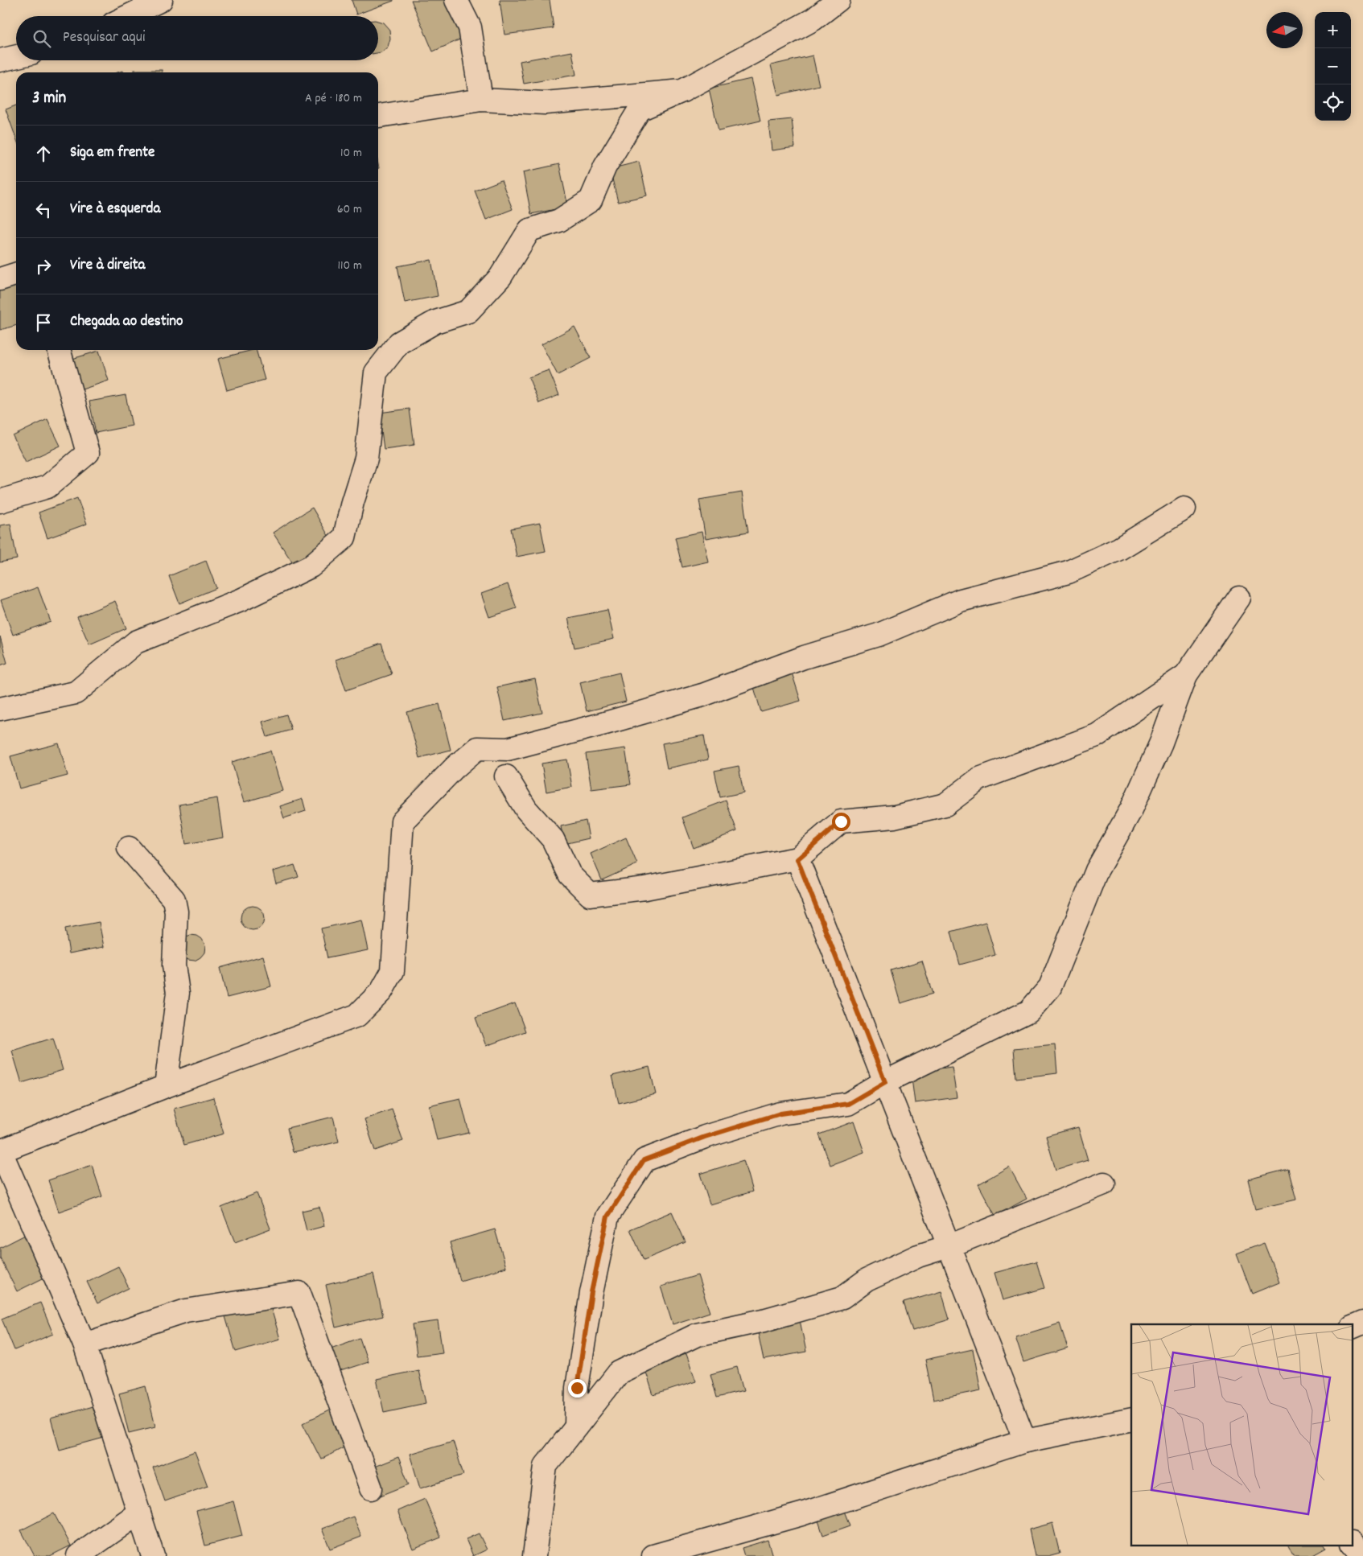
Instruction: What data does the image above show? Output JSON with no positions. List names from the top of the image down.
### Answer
{
  "north": "left",
  "page": {
    "map_buttons": ["+", "−"],
    "search": "Pesquisar aqui",
    "heading": ["3 min", "A pé · 180 m"],
    "list": [
      ["Siga em frente", "10 m"],
      ["Vire à esquerda", "60 m"],
      ["Vire à direita", "110 m"],
      "Chegada ao destino"
    ]
  }
}
